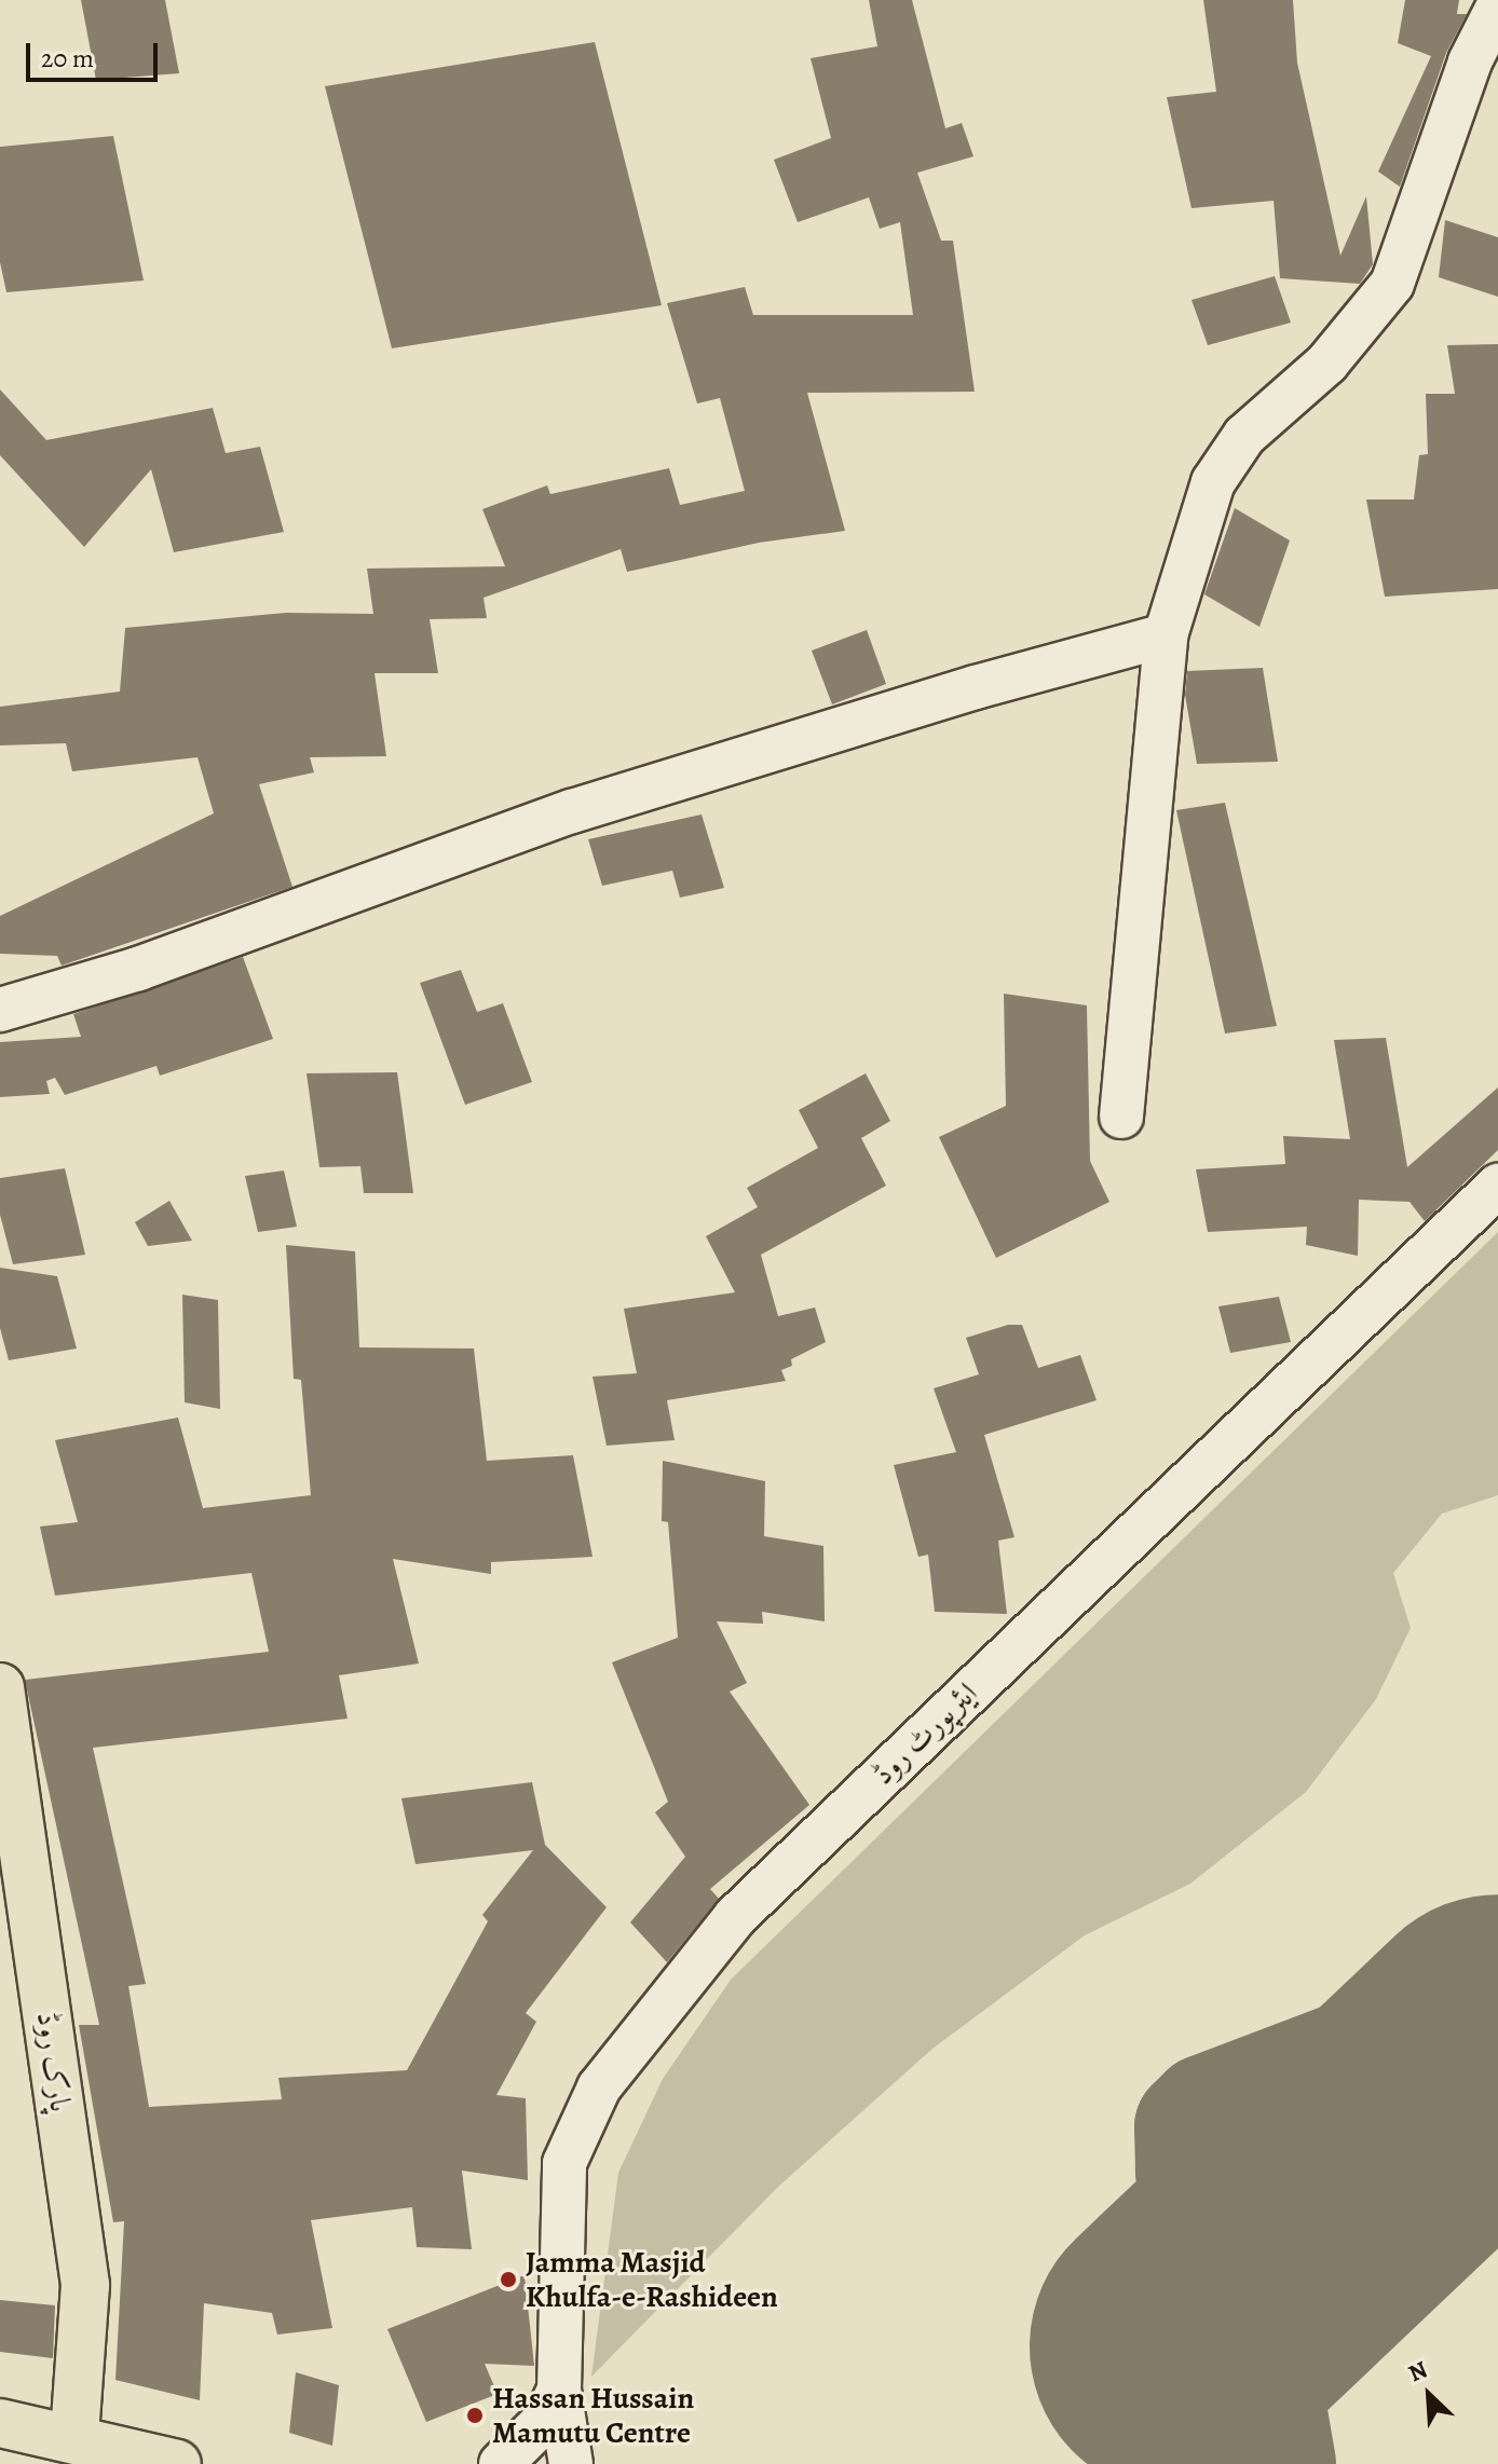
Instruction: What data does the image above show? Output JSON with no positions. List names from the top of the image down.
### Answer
{
  "streets": {
    "main road": ["پارک روڈ"],
    "street": ["ایئرپورٹ روڈ"]
  },
  "places": ["Jamma Masjid Khulfa-e-Rashideen", "Hassan Hussain Mamutu Centre"],
  "scale_bar": "20 m",
  "north": "top left"
}
